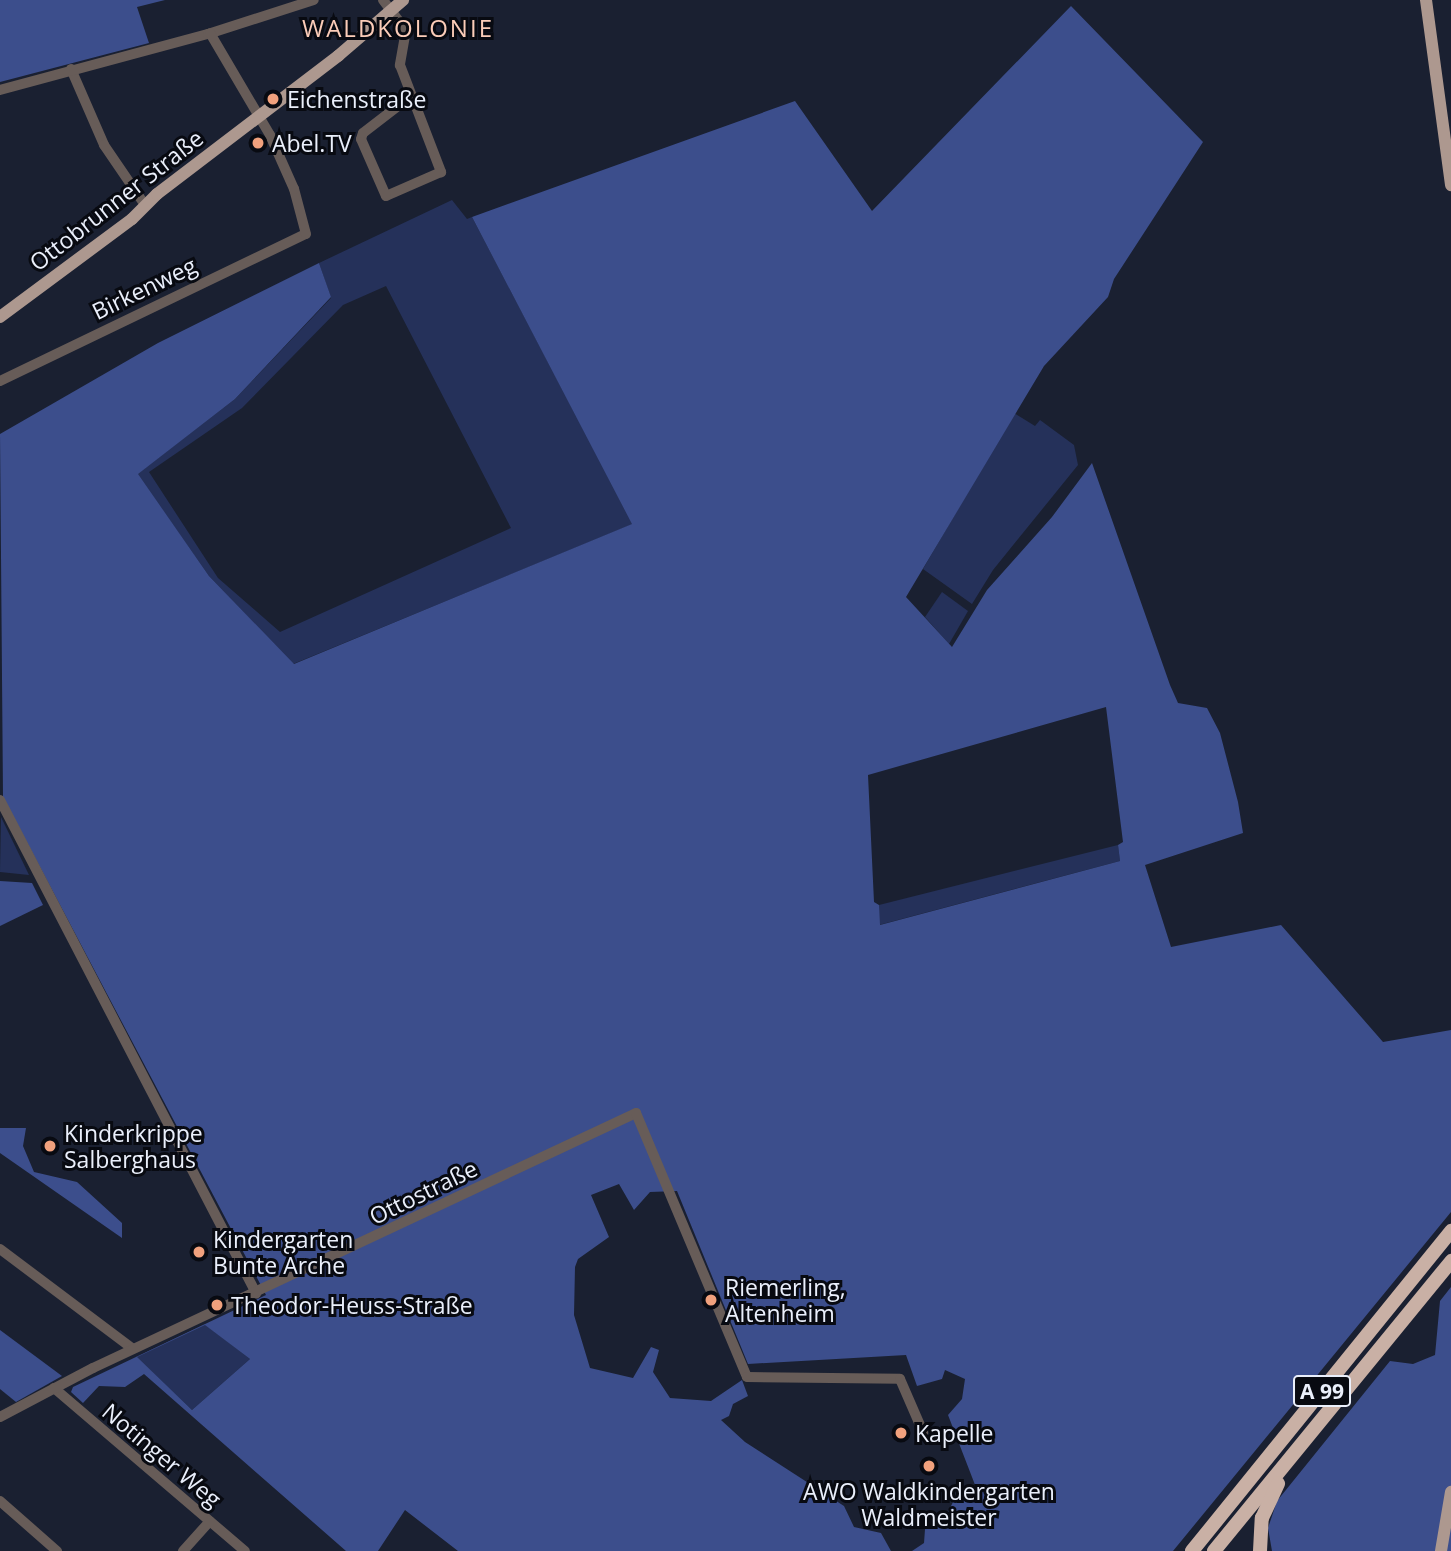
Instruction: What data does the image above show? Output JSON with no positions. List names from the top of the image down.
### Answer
{
  "streets": {
    "highway": ["A 99"],
    "main road": ["Ottobrunner Straße"],
    "street": ["Birkenweg", "Ottostraße", "Notinger Weg"]
  },
  "crossings": [
    ["Ottobrunner Straße", "Birkenweg"],
    ["Ottostraße", "Notinger Weg"]
  ],
  "districts": ["WALDKOLONIE"],
  "places": [
    "Eichenstraße",
    "Abel.TV",
    "Kinderkrippe Salberghaus",
    "Kindergarten Bunte Arche",
    "Riemerling, Altenheim",
    "Theodor-Heuss-Straße",
    "Kapelle",
    "AWO Waldkindergarten Waldmeister"
  ]
}
